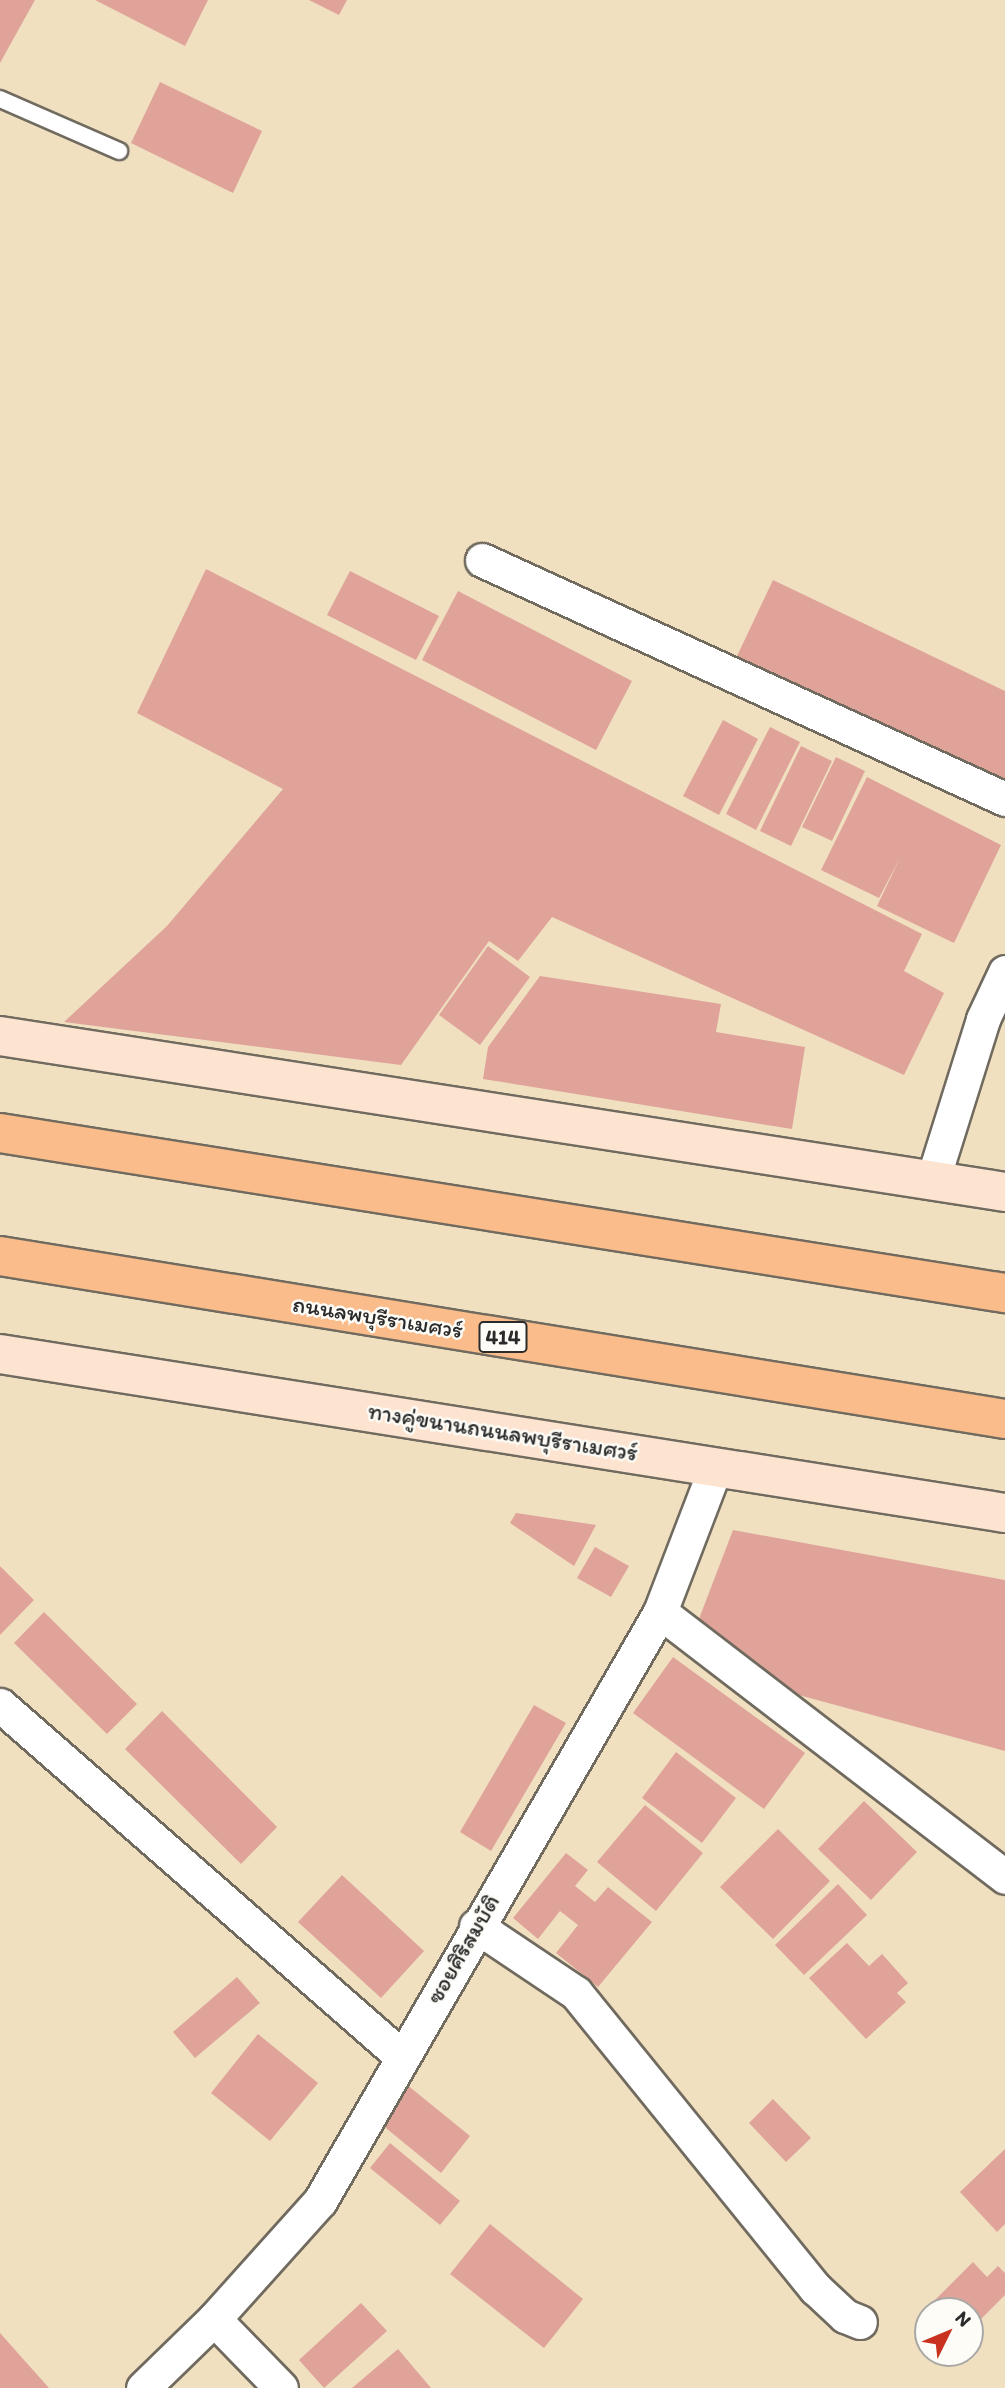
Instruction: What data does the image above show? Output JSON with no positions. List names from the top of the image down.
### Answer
{
  "streets": {
    "main road": ["ถนนลพบุรีราเมศวร์", "414", "ทางคู่ขนานถนนลพบุรีราเมศวร์"],
    "street": ["ซอยศิริสมบัติ"]
  },
  "crossings": [
    ["ทางคู่ขนานถนนลพบุรีราเมศวร์", "ซอยศิริสมบัติ"]
  ],
  "north": "top right"
}
